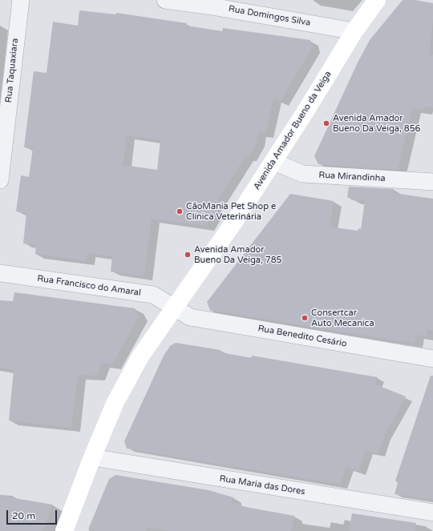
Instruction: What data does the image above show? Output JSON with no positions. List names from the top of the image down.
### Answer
{
  "streets": {
    "main road": ["Avenida Amador Bueno da Veiga"],
    "street": [
      "Rua Domingos Silva",
      "Rua Taquaxiara",
      "Rua Mirandinha",
      "Rua Francisco do Amaral",
      "Rua Benedito Cesário",
      "Rua Maria das Dores"
    ]
  },
  "crossings": [
    ["Rua Domingos Silva", "Avenida Amador Bueno da Veiga"],
    ["Avenida Amador Bueno da Veiga", "Rua Mirandinha"],
    ["Avenida Amador Bueno da Veiga", "Rua Francisco do Amaral"],
    ["Avenida Amador Bueno da Veiga", "Rua Benedito Cesário"],
    ["Avenida Amador Bueno da Veiga", "Rua Maria das Dores"],
    ["Rua Francisco do Amaral", "Rua Benedito Cesário"]
  ],
  "places": [
    "Avenida Amador Bueno Da Veiga, 856",
    "CãoMania Pet Shop e Clínica Veterinária",
    "Avenida Amador Bueno Da Veiga, 785",
    "Consertcar Auto Mecanica"
  ],
  "scale_bar": "20 m"
}
